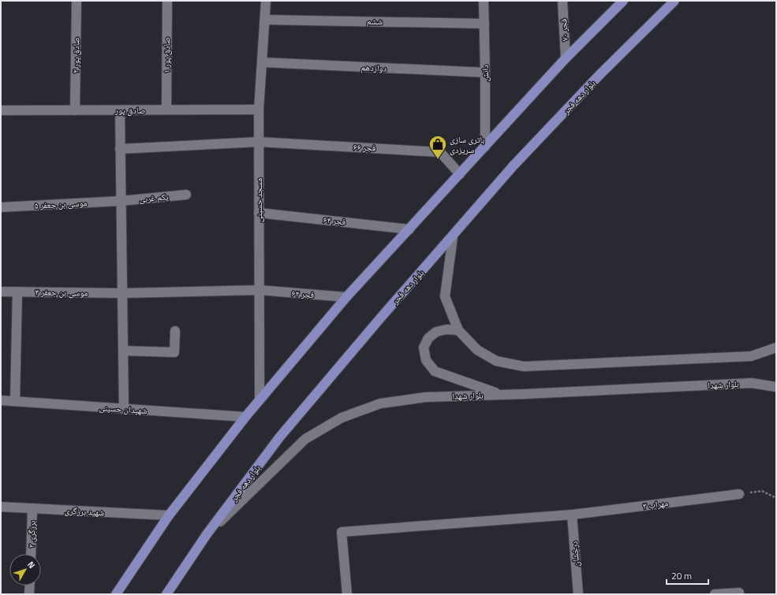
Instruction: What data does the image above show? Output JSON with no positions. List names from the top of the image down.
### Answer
{
  "streets": {
    "main road": ["بلوار دهه فجر"],
    "street": [
      "ششم",
      "فجر ۷۰",
      "صادق پور ۲",
      "صادق پور ۱",
      "دوازدهم",
      "دانش",
      "صادق پور",
      "فجر ۶۶",
      "یکم غربی",
      "مسجد حسینی",
      "موسی بن جعفر ۵",
      "فجر ۶۴",
      "موسی بن جعفر ۳",
      "فجر ۶۲",
      "بلوار شهدا",
      "شهیدان حسینی",
      "مهراب ۳",
      "شهید برزگری",
      "برزگری ۲",
      "درخشان"
    ]
  },
  "crossings": [
    ["ششم", "دانش"],
    ["ششم", "مسجد حسینی"],
    ["صادق پور ۲", "صادق پور"],
    ["صادق پور ۱", "صادق پور"],
    ["دوازدهم", "دانش"],
    ["دوازدهم", "مسجد حسینی"],
    ["بلوار دهه فجر", "بلوار شهدا"],
    ["صادق پور", "مسجد حسینی"],
    ["فجر ۶۶", "مسجد حسینی"],
    ["یکم غربی", "موسی بن جعفر ۵"],
    ["مسجد حسینی", "فجر ۶۴"],
    ["مسجد حسینی", "فجر ۶۲"],
    ["موسی بن جعفر ۳", "فجر ۶۲"],
    ["مهراب ۳", "درخشان"],
    ["شهید برزگری", "برزگری ۲"]
  ],
  "places": {
    "shop": ["باتری سازی سریزدی"]
  },
  "scale_bar": "20 m",
  "north": "top right"
}
